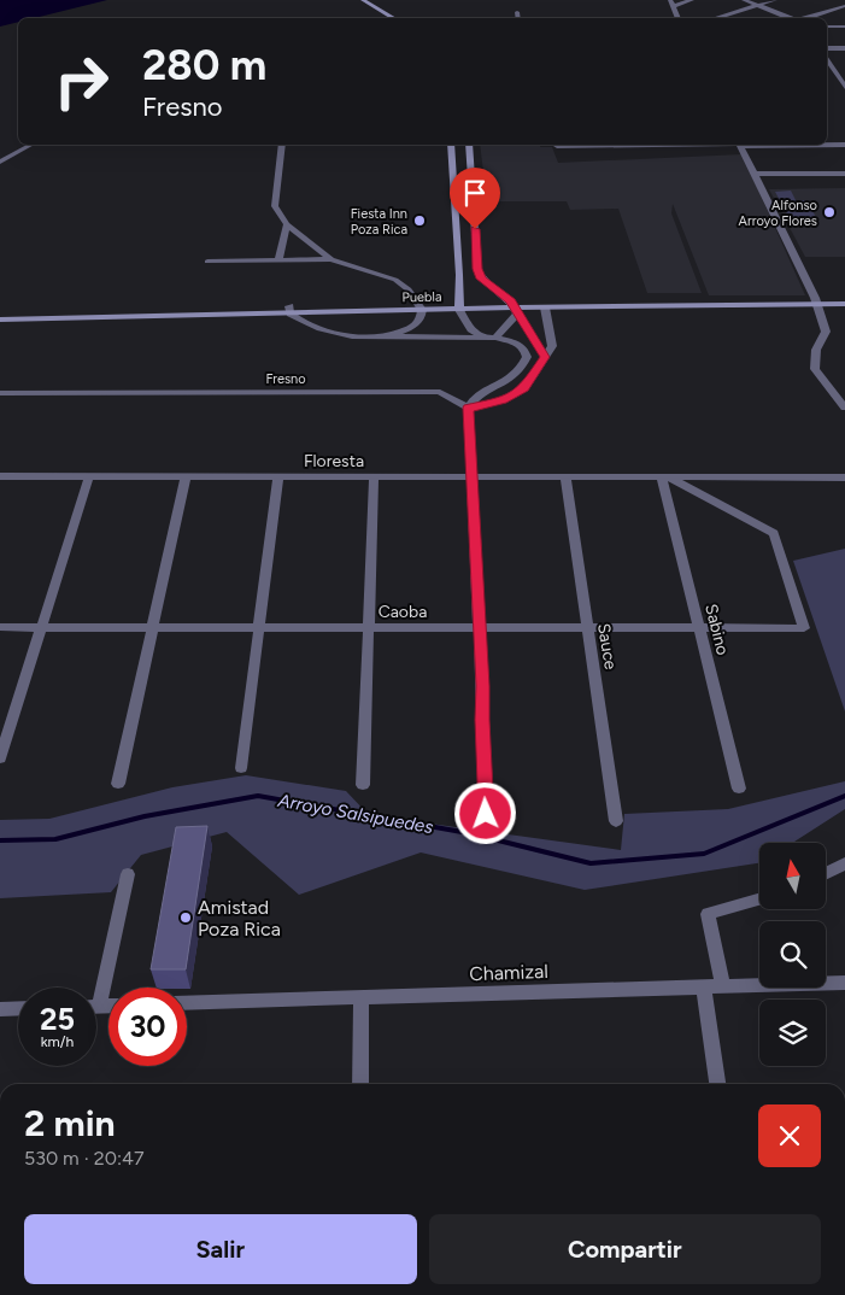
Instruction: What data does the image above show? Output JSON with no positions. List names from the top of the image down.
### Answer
{
  "streets": {
    "main road": ["Puebla"],
    "street": [
      "Fresno",
      "Floresta",
      "Caoba",
      "Sabino",
      "Sauce",
      "Chamizal"
    ]
  },
  "crossings": [
    ["Floresta", "Caoba"],
    ["Floresta", "Sabino"],
    ["Floresta", "Sauce"],
    ["Caoba", "Sabino"],
    ["Caoba", "Sauce"]
  ],
  "water": ["Arroyo Salsipuedes"],
  "places": ["Alfonso Arroyo Flores", "Fiesta Inn Poza Rica", "Amistad Poza Rica"],
  "north": "top",
  "page": {
    "turn": ["280 m", "Fresno"],
    "speed": "25 km/h",
    "limit": "30",
    "heading": ["2 min", "530 m · 20:47"],
    "buttons": ["Salir", "Compartir"]
  }
}
